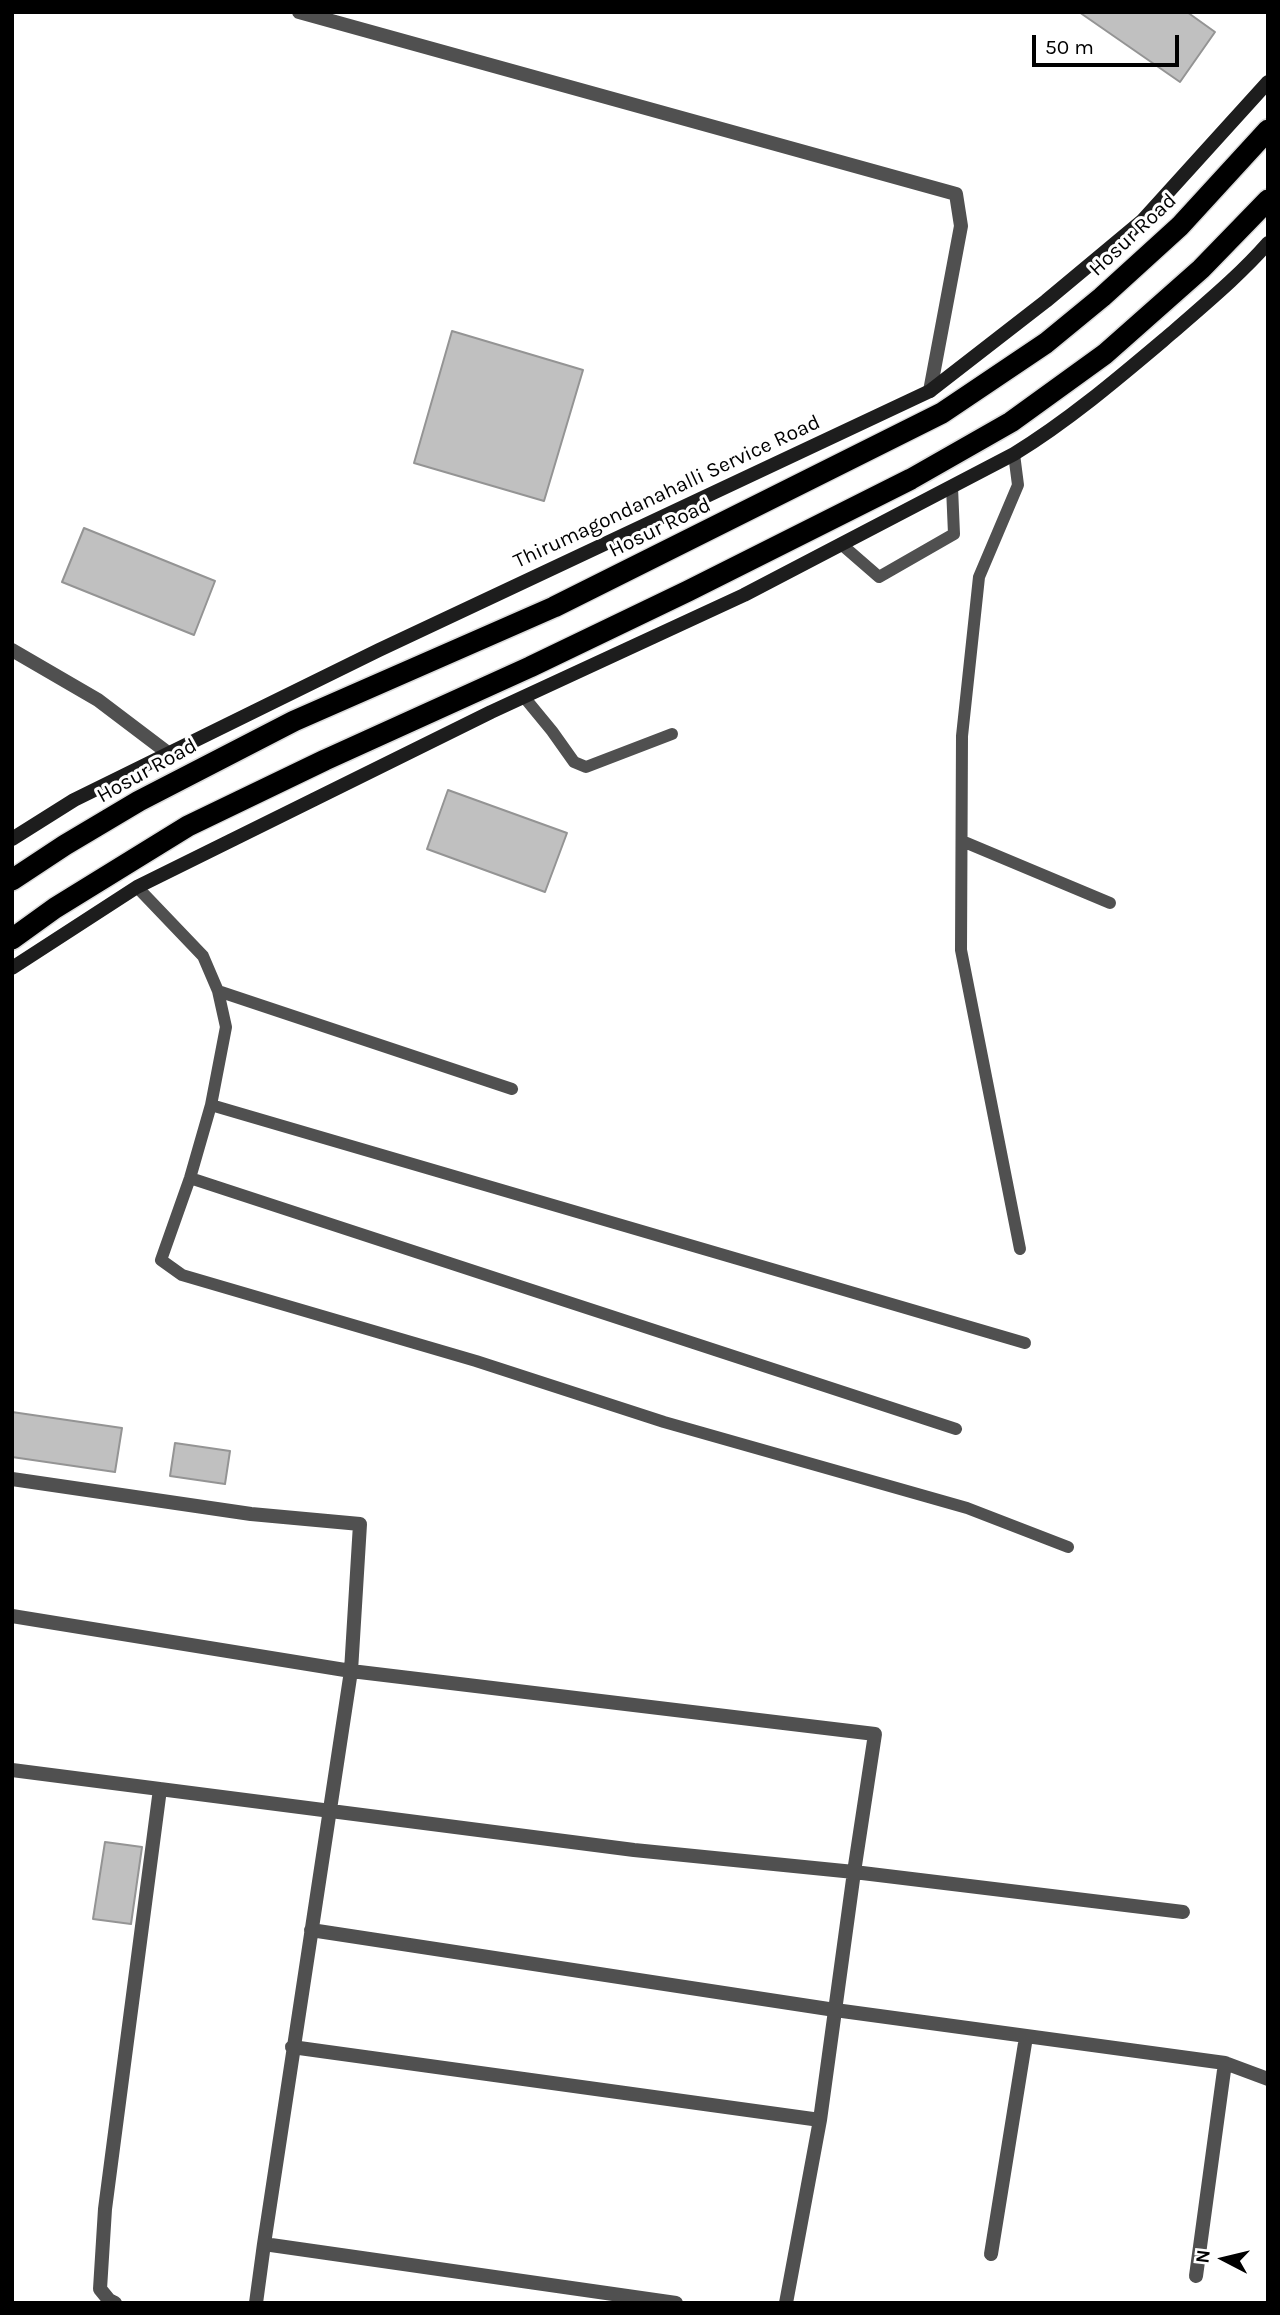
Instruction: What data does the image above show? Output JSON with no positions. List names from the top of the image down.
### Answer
{
  "streets": {
    "highway": ["Hosur Road"],
    "street": ["Thirumagondanahalli Service Road"]
  },
  "scale_bar": "50 m",
  "north": "left"
}
